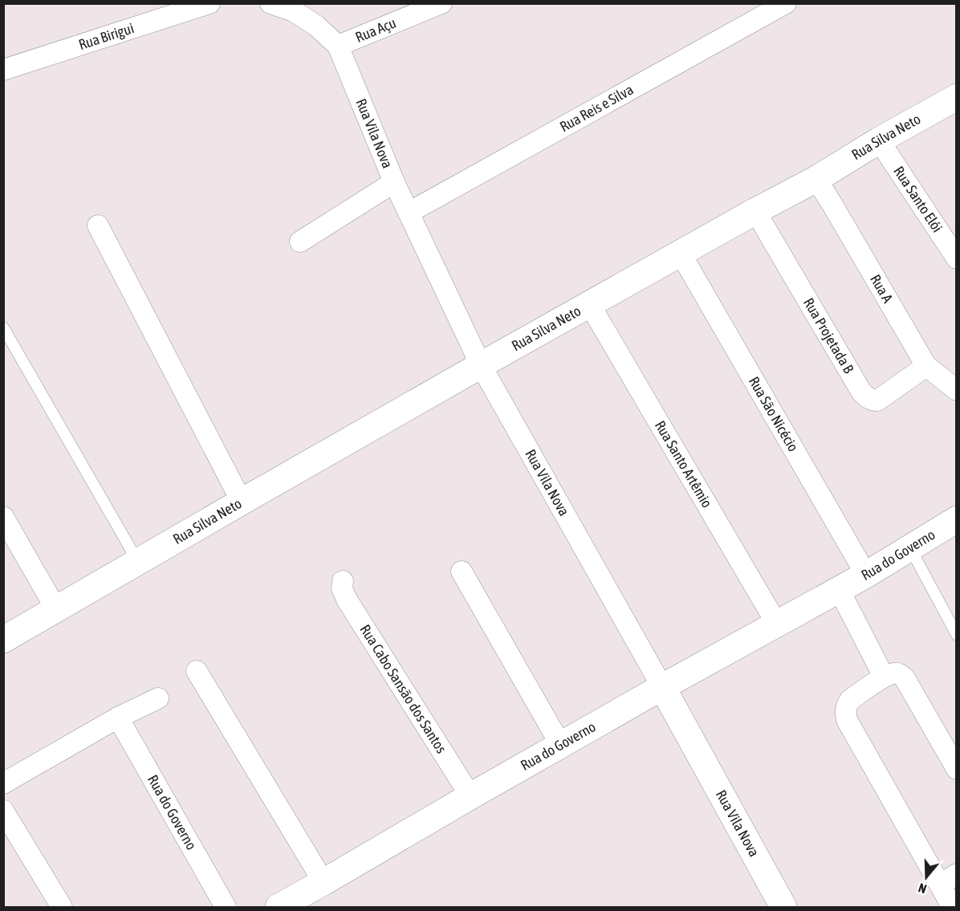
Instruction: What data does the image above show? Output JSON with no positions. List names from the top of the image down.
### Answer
{
  "streets": {
    "street": [
      "Rua Açu",
      "Rua Birigui",
      "Rua Reis e Silva",
      "Rua Vila Nova",
      "Rua Silva Neto",
      "Rua Santo Elói",
      "Rua A",
      "Rua Projetada B",
      "Rua São Nicécio",
      "Rua Santo Artêmio",
      "Rua do Governo",
      "Rua Cabo Sansão dos Santos"
    ]
  },
  "crossings": [
    ["Rua Açu", "Rua Vila Nova"],
    ["Rua Reis e Silva", "Rua Vila Nova"],
    ["Rua Vila Nova", "Rua Silva Neto"],
    ["Rua Vila Nova", "Rua do Governo"],
    ["Rua Silva Neto", "Rua Santo Elói"],
    ["Rua Silva Neto", "Rua A"],
    ["Rua Silva Neto", "Rua Projetada B"],
    ["Rua Silva Neto", "Rua São Nicécio"],
    ["Rua Silva Neto", "Rua Santo Artêmio"],
    ["Rua A", "Rua Projetada B"],
    ["Rua São Nicécio", "Rua do Governo"],
    ["Rua Santo Artêmio", "Rua do Governo"],
    ["Rua do Governo", "Rua Cabo Sansão dos Santos"]
  ],
  "north": "bottom"
}
